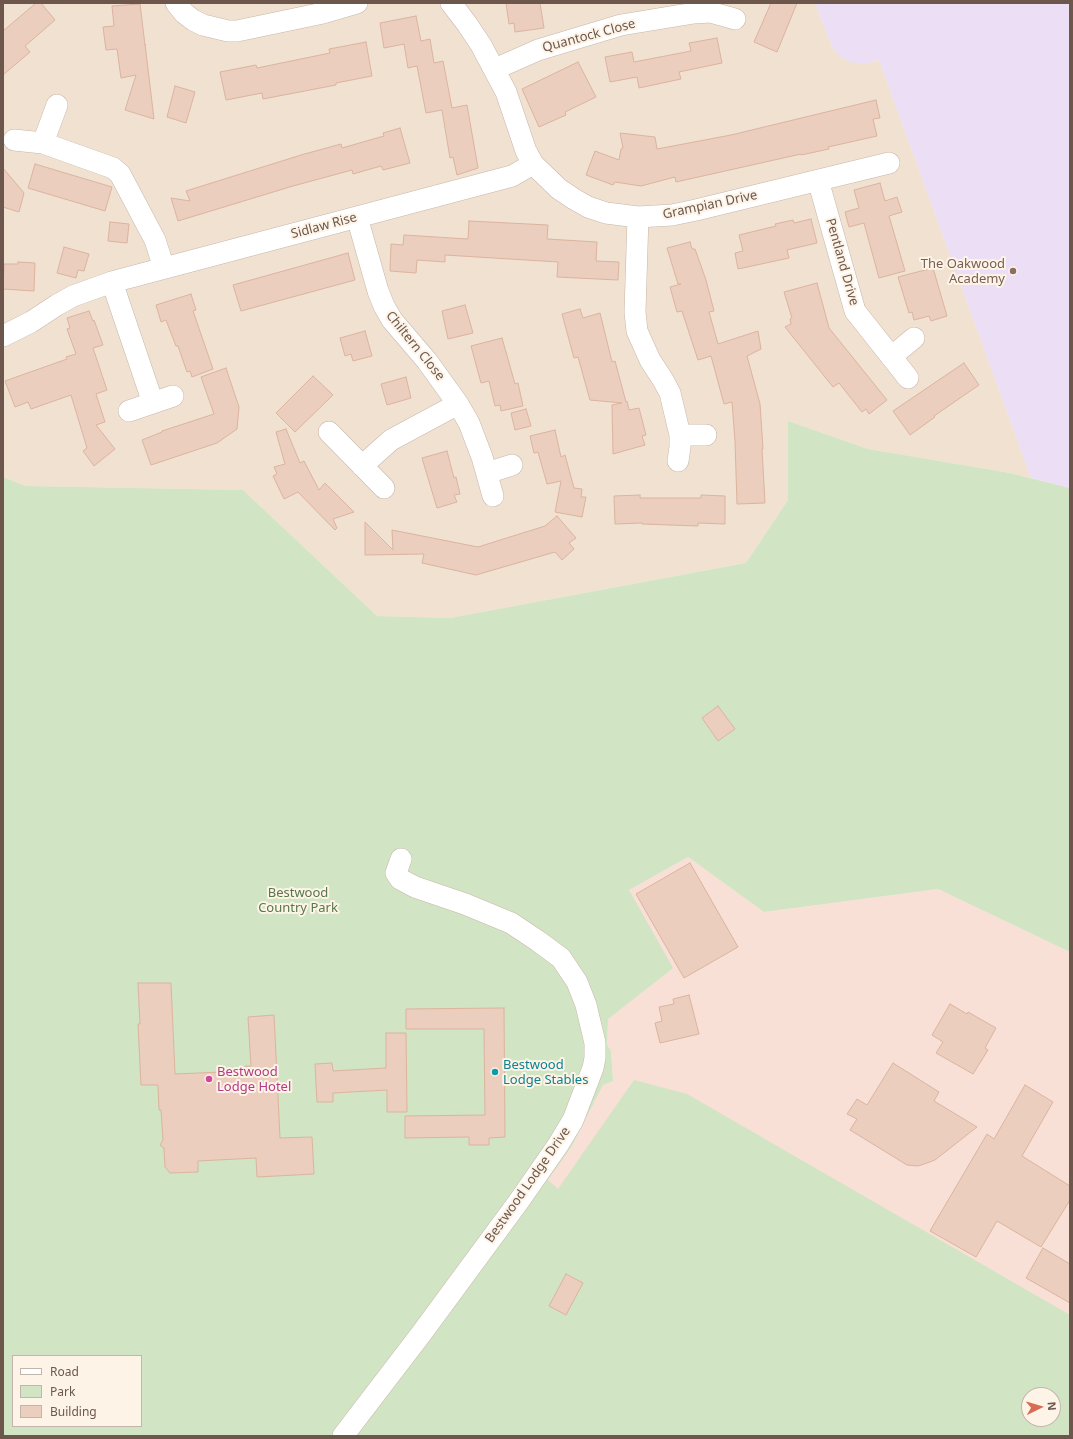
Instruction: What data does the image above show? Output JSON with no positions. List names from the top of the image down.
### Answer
{
  "streets": {
    "street": [
      "Quantock Close",
      "Grampian Drive",
      "Sidlaw Rise",
      "Pentland Drive",
      "Chiltern Close",
      "Bestwood Lodge Drive"
    ]
  },
  "crossings": [
    ["Quantock Close", "Grampian Drive"],
    ["Grampian Drive", "Sidlaw Rise"],
    ["Grampian Drive", "Pentland Drive"],
    ["Sidlaw Rise", "Chiltern Close"]
  ],
  "parks": ["Bestwood Country Park"],
  "places": ["The Oakwood Academy", "Bestwood Lodge Stables", "Bestwood Lodge Hotel"],
  "legend": ["Road", "Park", "Building"],
  "north": "right"
}
